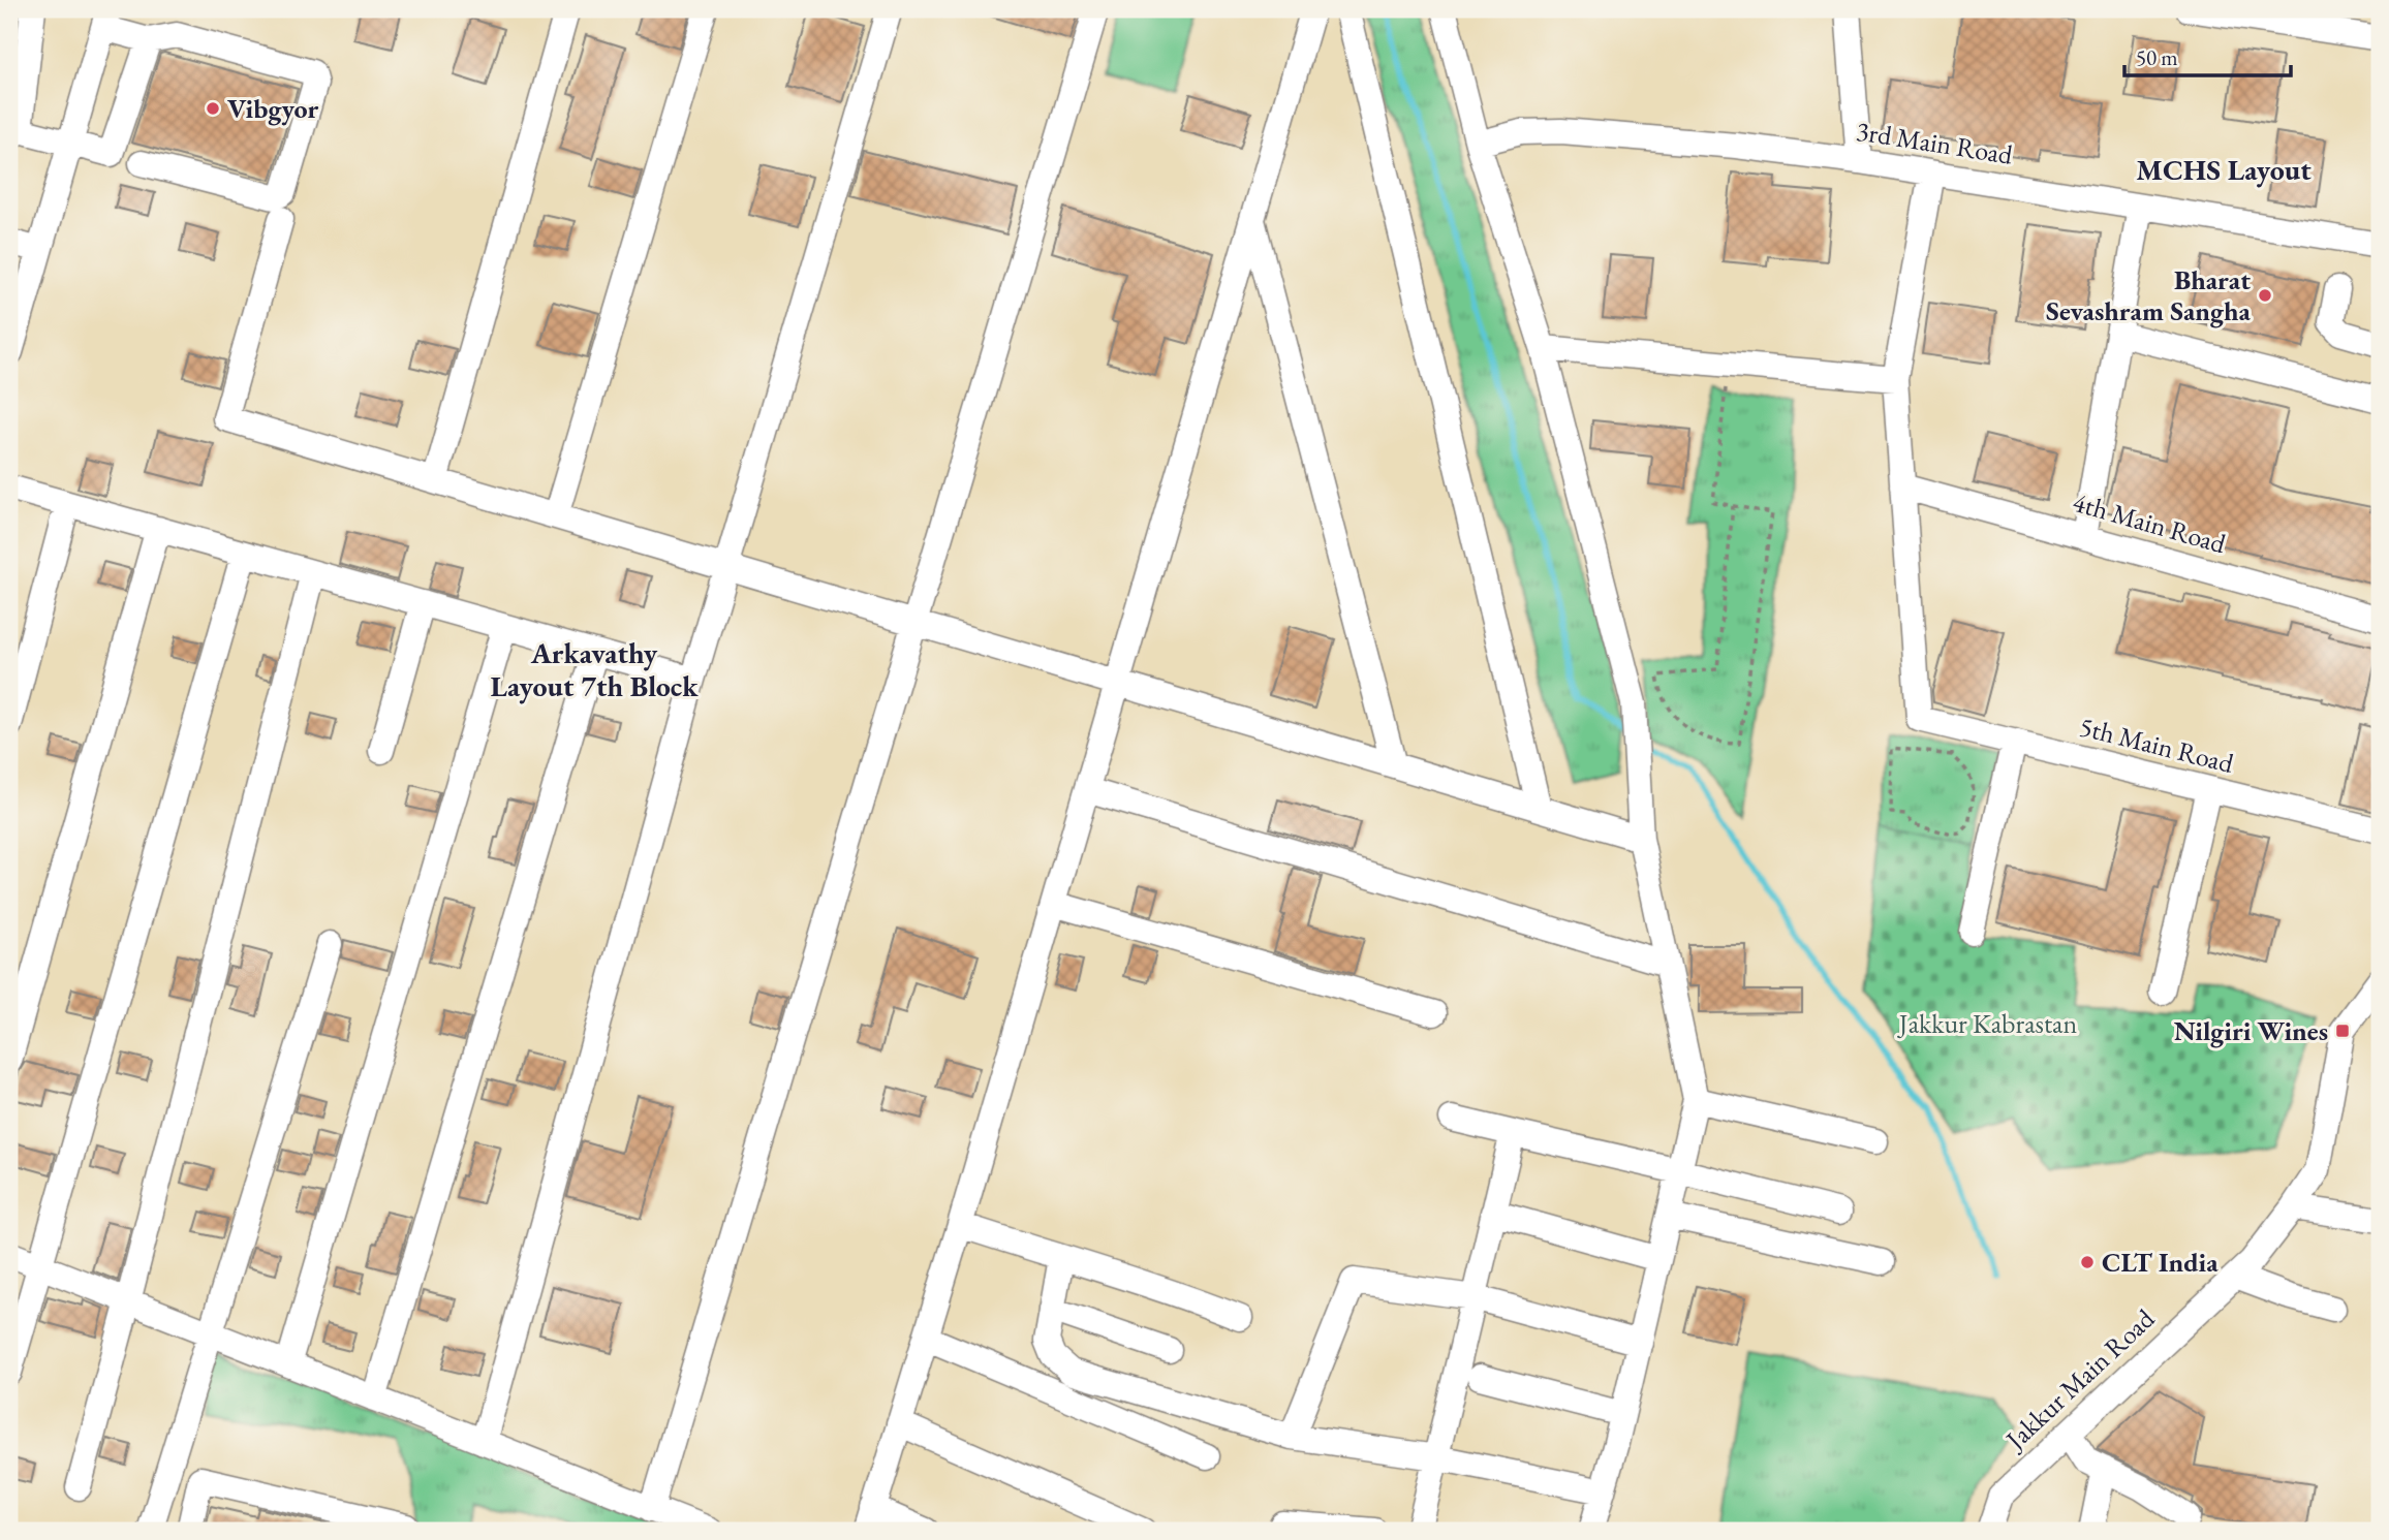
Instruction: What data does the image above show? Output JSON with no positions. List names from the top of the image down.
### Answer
{
  "streets": {
    "street": [
      "3rd Main Road",
      "4th Main Road",
      "5th Main Road",
      "Jakkur Main Road"
    ]
  },
  "crossings": [
    ["4th Main Road", "5th Main Road"]
  ],
  "districts": ["MCHS Layout", "Arkavathy Layout 7th Block"],
  "parks": ["Jakkur Kabrastan"],
  "places": {
    "other": ["Vibgyor", "Bharat Sevashram Sangha", "CLT India"],
    "transit": ["Nilgiri Wines"]
  },
  "scale_bar": "50 m"
}
